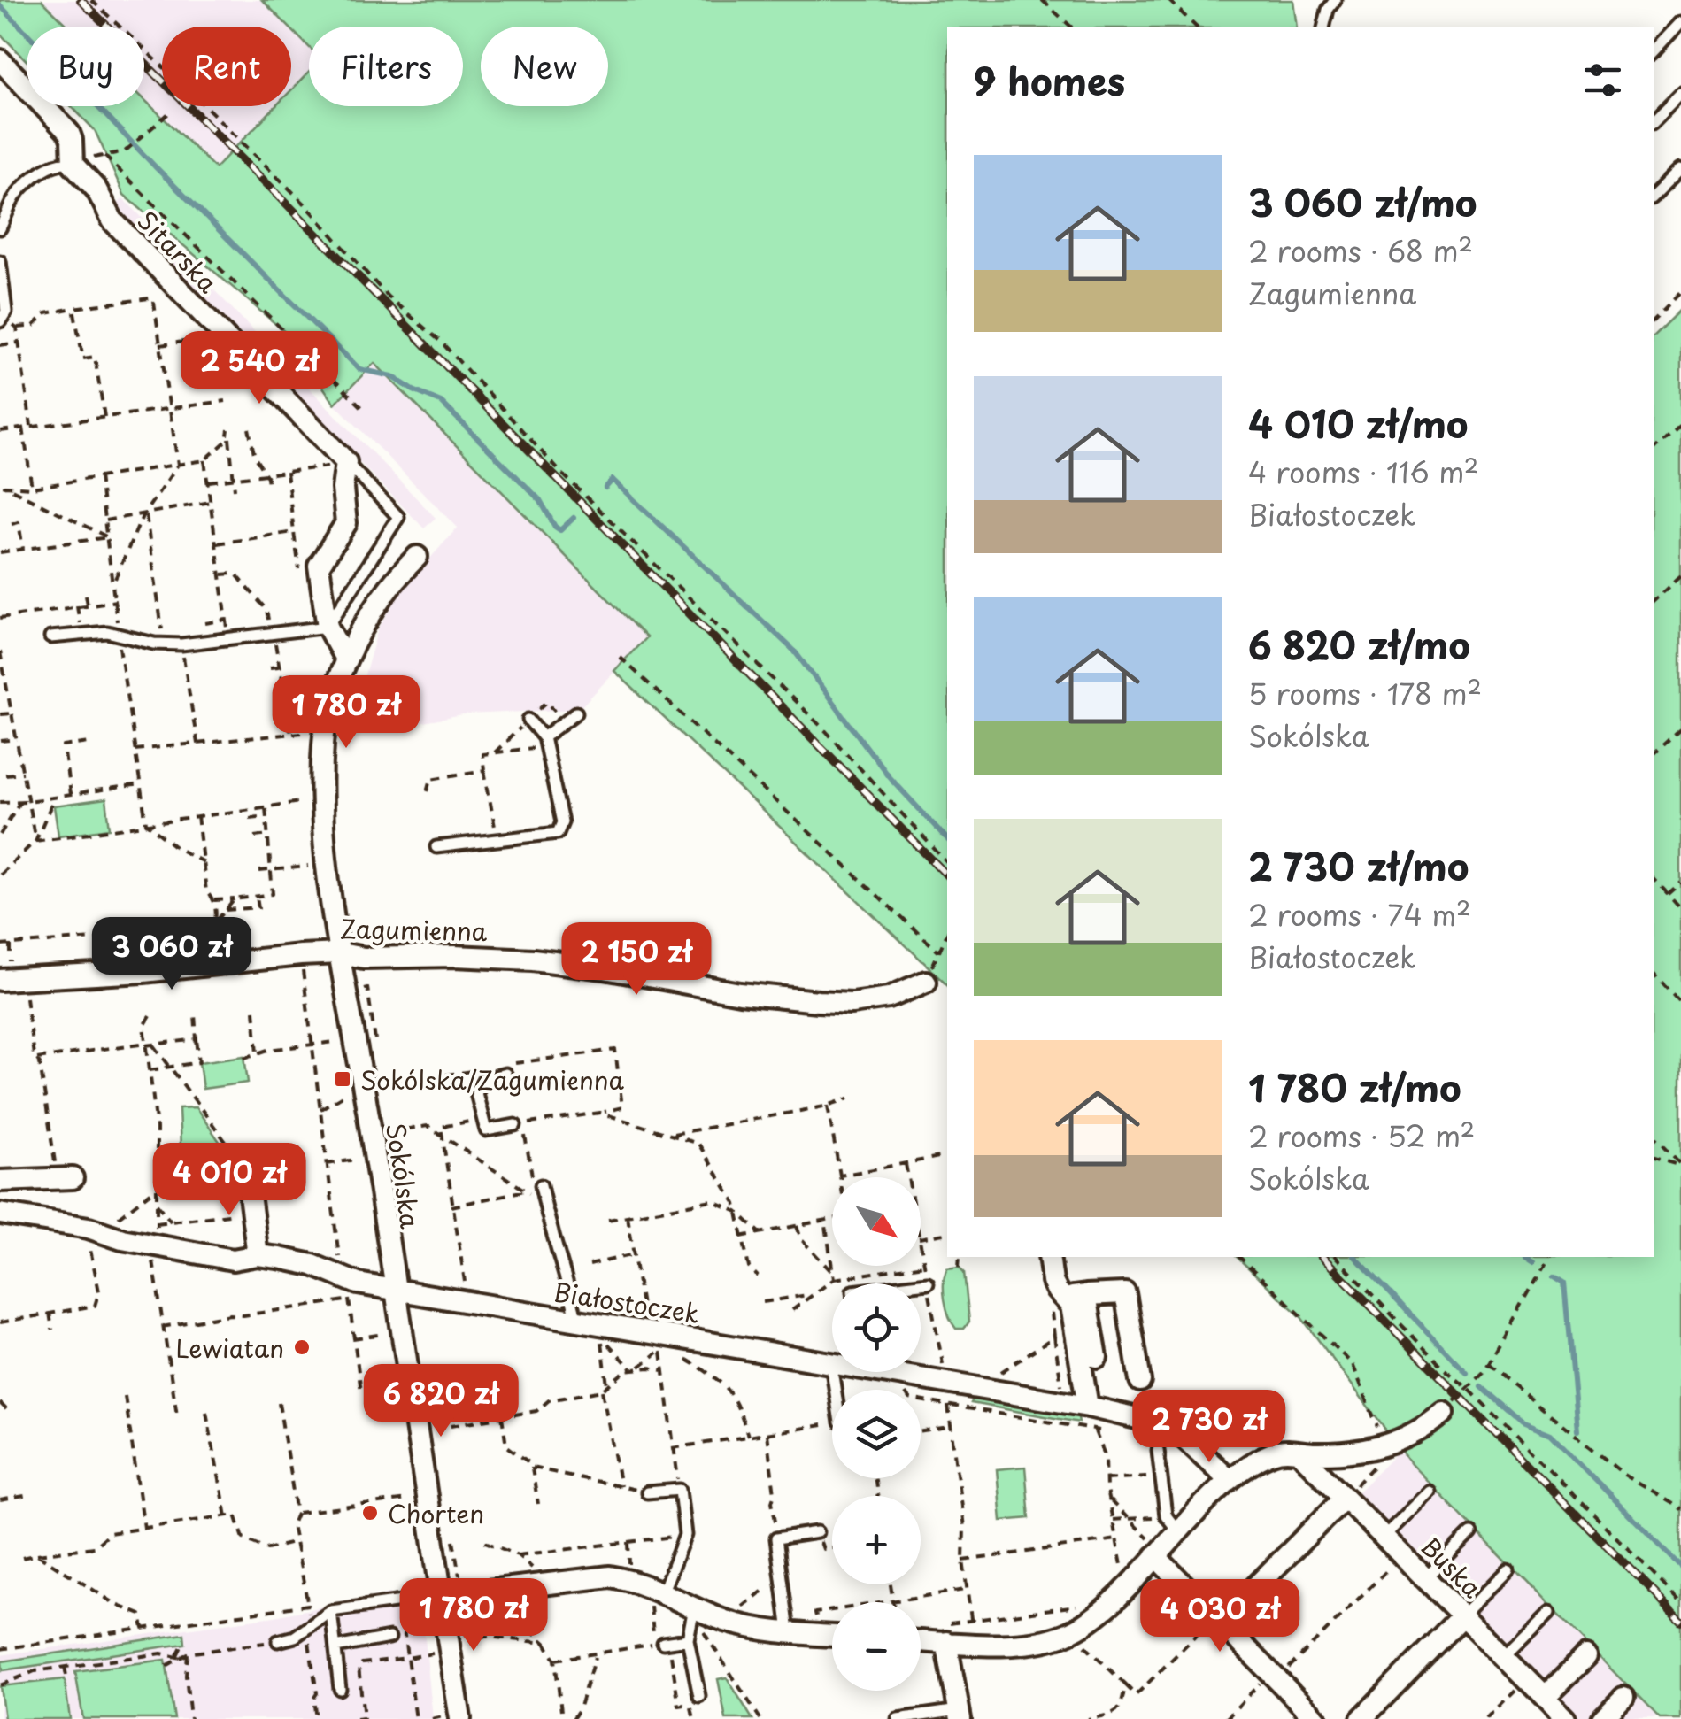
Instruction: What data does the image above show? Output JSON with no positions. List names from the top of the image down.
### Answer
{
  "streets": {
    "street": [
      "Sitarska",
      "Zagumienna",
      "Sokólska",
      "Białostoczek",
      "Buska"
    ]
  },
  "crossings": [
    ["Zagumienna", "Sokólska"],
    ["Sokólska", "Białostoczek"]
  ],
  "places": {
    "transit": ["Sokólska/Zagumienna"],
    "other": ["Lewiatan", "Chorten"]
  },
  "north": "bottom right",
  "page": {
    "chip": [
      "Buy",
      "Rent",
      "Filters",
      "New"
    ],
    "heading": "9 homes",
    "list": [
      {
        "name": "3 060 zł/mo",
        "note": "2 rooms · 68 m² · Zagumienna"
      },
      {
        "name": "4 010 zł/mo",
        "note": "4 rooms · 116 m² · Białostoczek"
      },
      {
        "name": "6 820 zł/mo",
        "note": "5 rooms · 178 m² · Sokólska"
      },
      {
        "name": "2 730 zł/mo",
        "note": "2 rooms · 74 m² · Białostoczek"
      },
      {
        "name": "1 780 zł/mo",
        "note": "2 rooms · 52 m² · Sokólska"
      }
    ],
    "price": [
      "2 540 zł",
      "1 780 zł",
      "3 060 zł",
      "2 150 zł",
      "4 010 zł",
      "6 820 zł",
      "2 730 zł",
      "1 780 zł",
      "4 030 zł"
    ],
    "map_buttons": ["+", "−"]
  }
}
